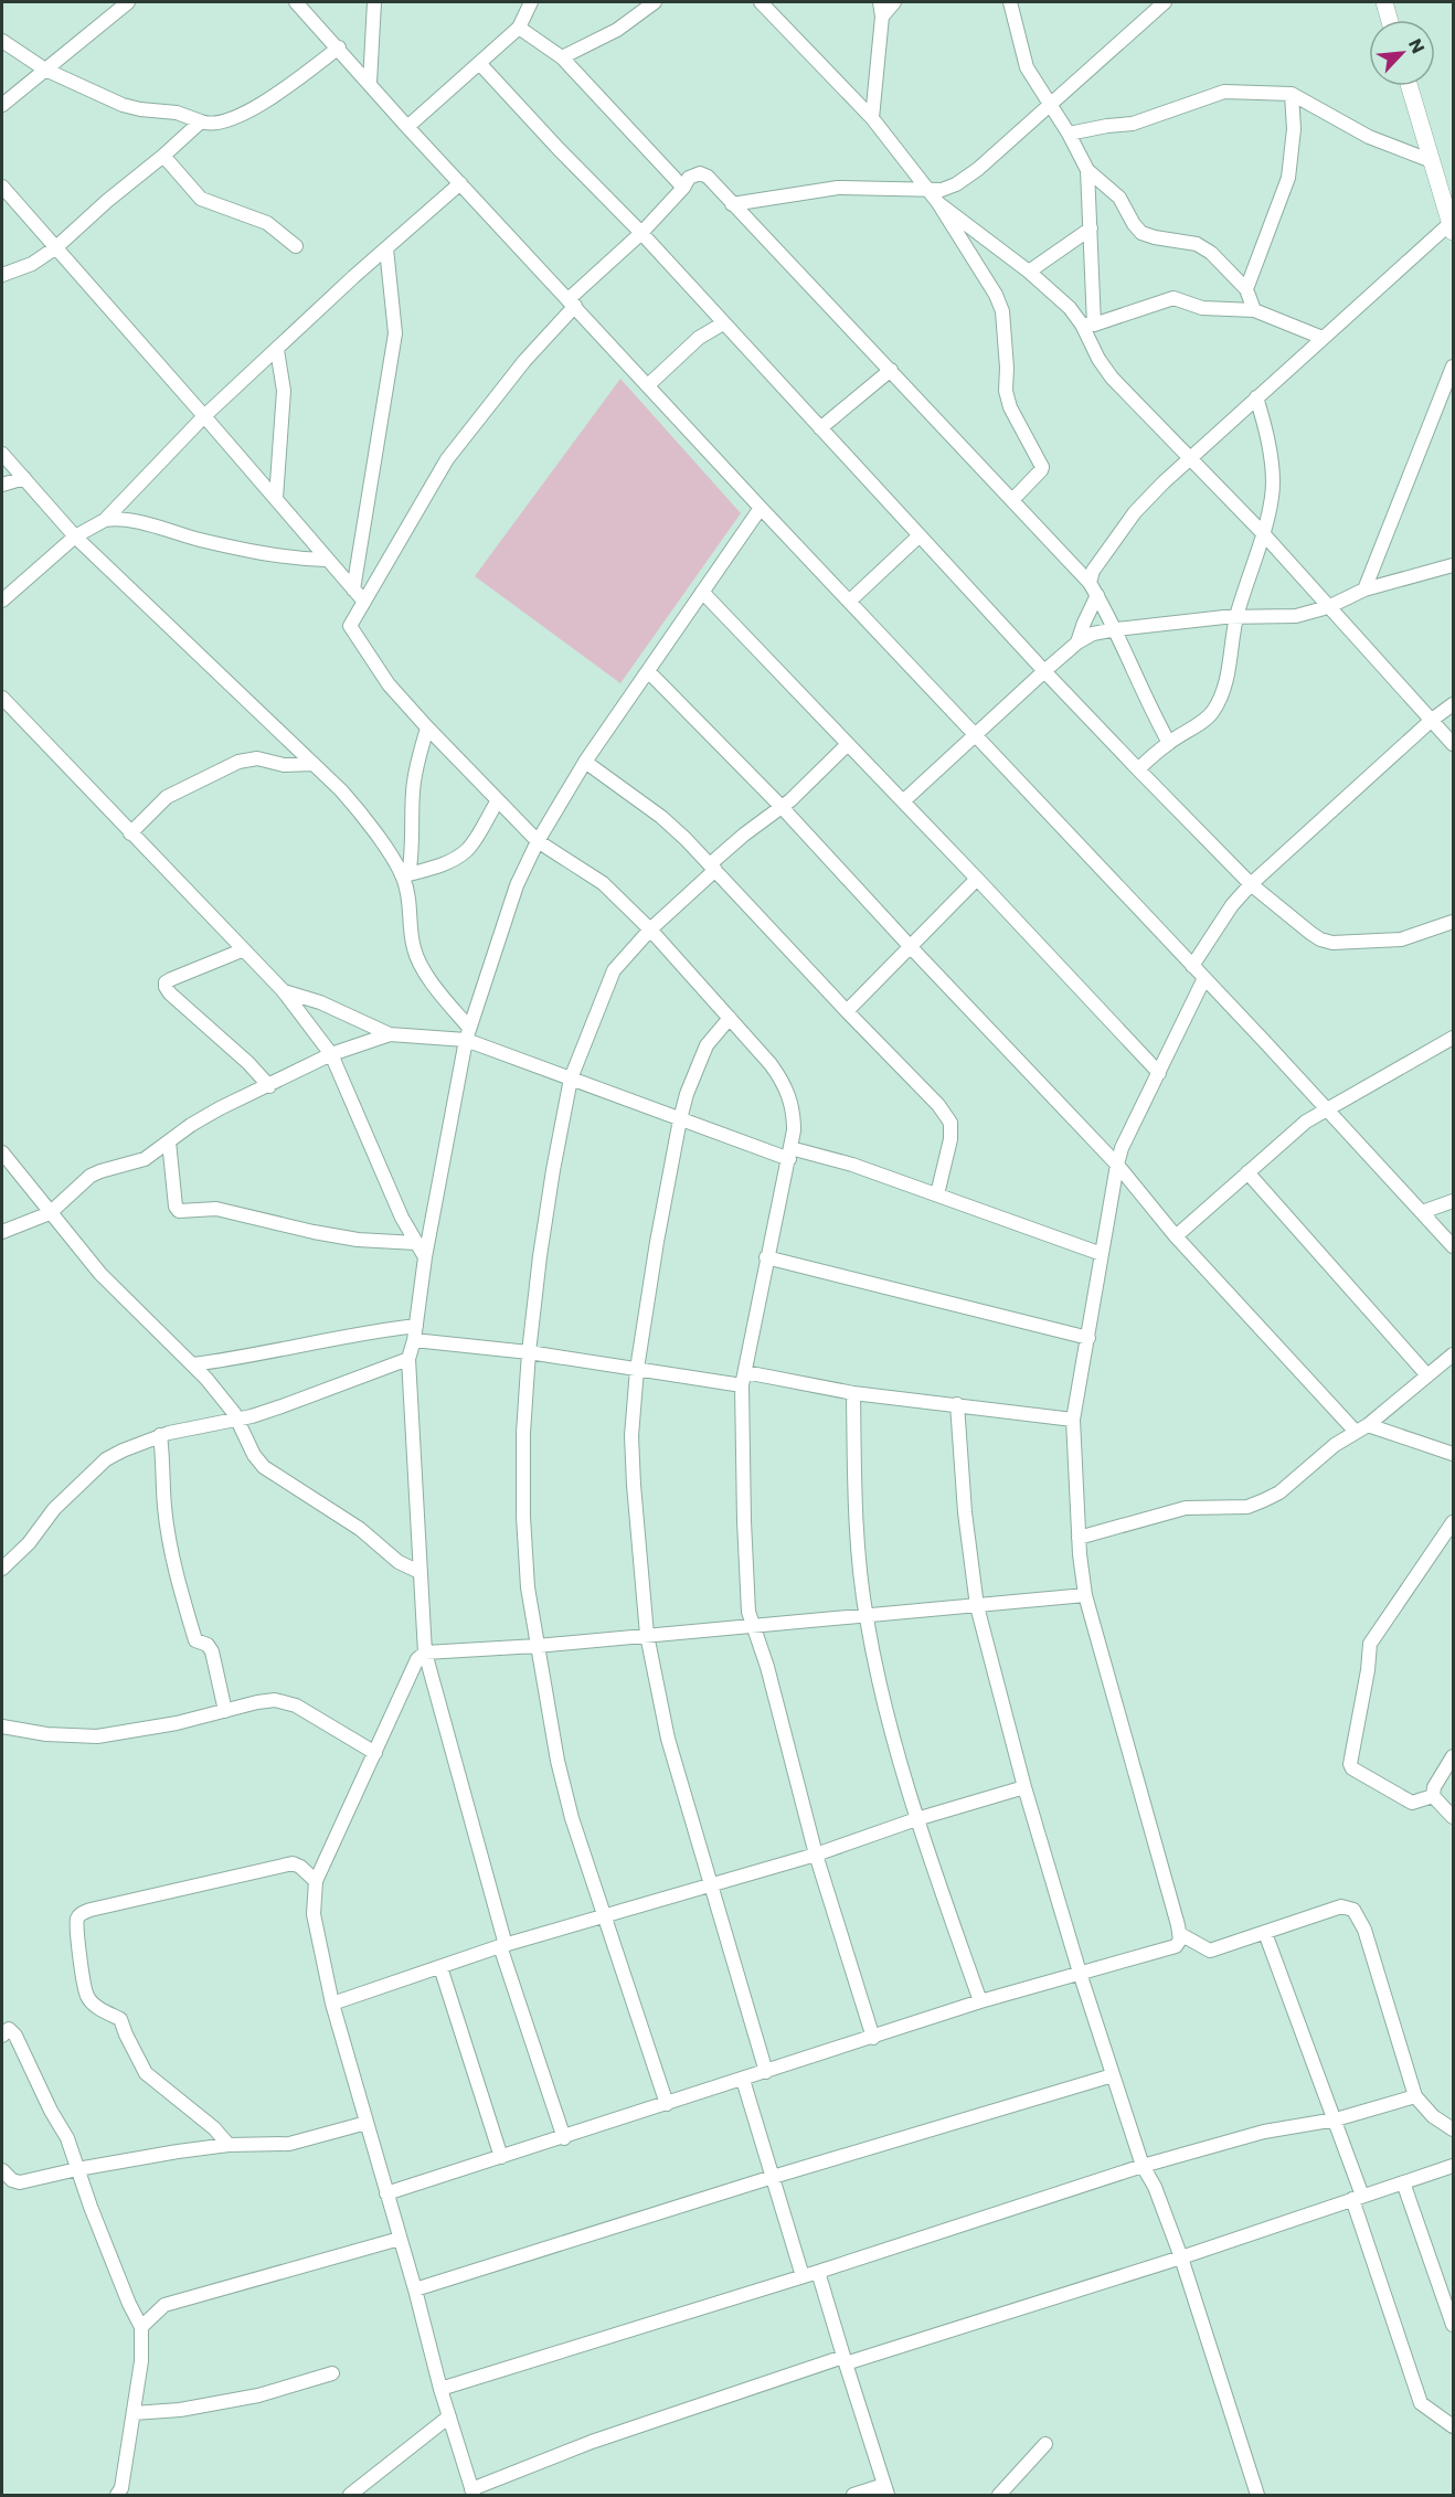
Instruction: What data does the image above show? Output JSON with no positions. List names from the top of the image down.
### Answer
{
  "north": "top right"
}
